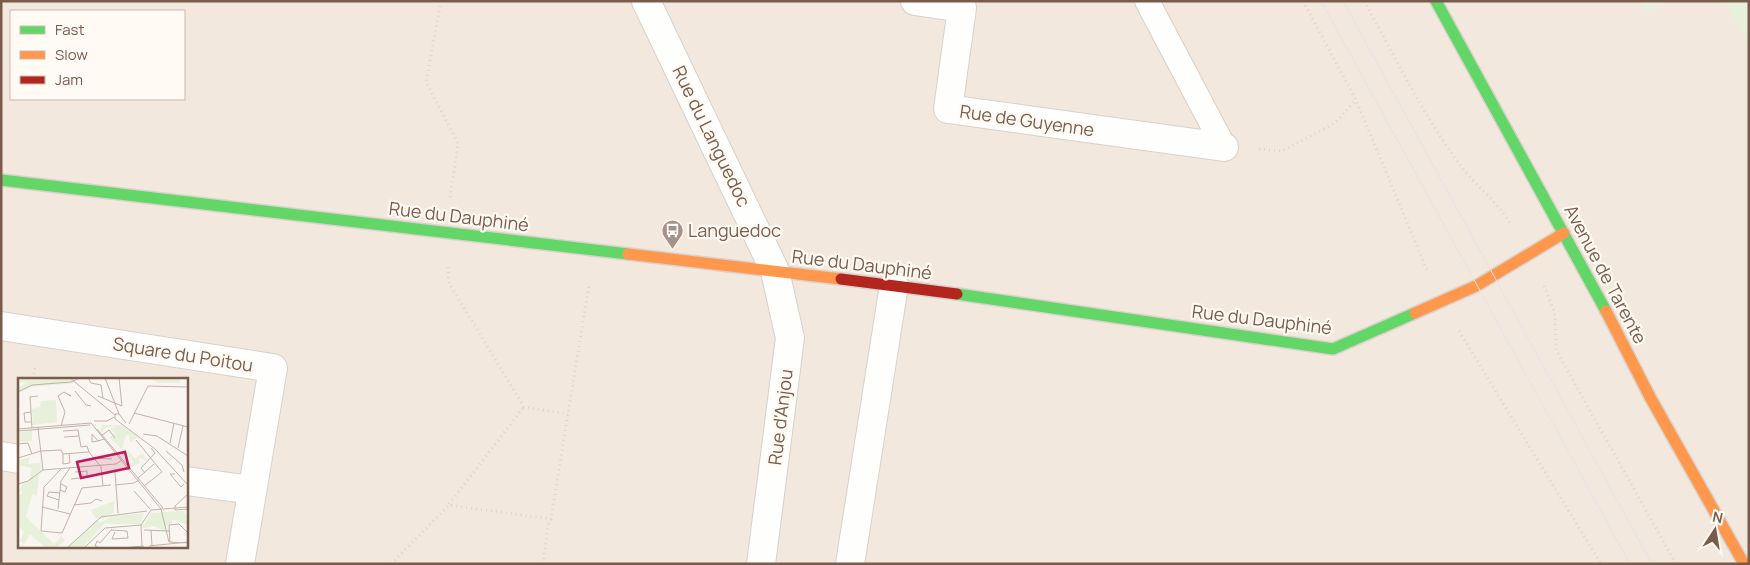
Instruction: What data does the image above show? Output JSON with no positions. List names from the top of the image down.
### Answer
{
  "streets": {
    "street": [
      "Rue de Guyenne",
      "Rue du Languedoc",
      "Rue du Dauphiné",
      "Avenue de Tarente",
      "Square du Poitou",
      "Rue d'Anjou"
    ]
  },
  "crossings": [
    ["Rue du Languedoc", "Rue du Dauphiné"],
    ["Rue du Languedoc", "Rue d'Anjou"],
    ["Rue du Dauphiné", "Avenue de Tarente"],
    ["Rue du Dauphiné", "Rue d'Anjou"]
  ],
  "places": {
    "bus stop": ["Languedoc"]
  },
  "legend": ["Fast", "Slow", "Jam"],
  "north": "top"
}
